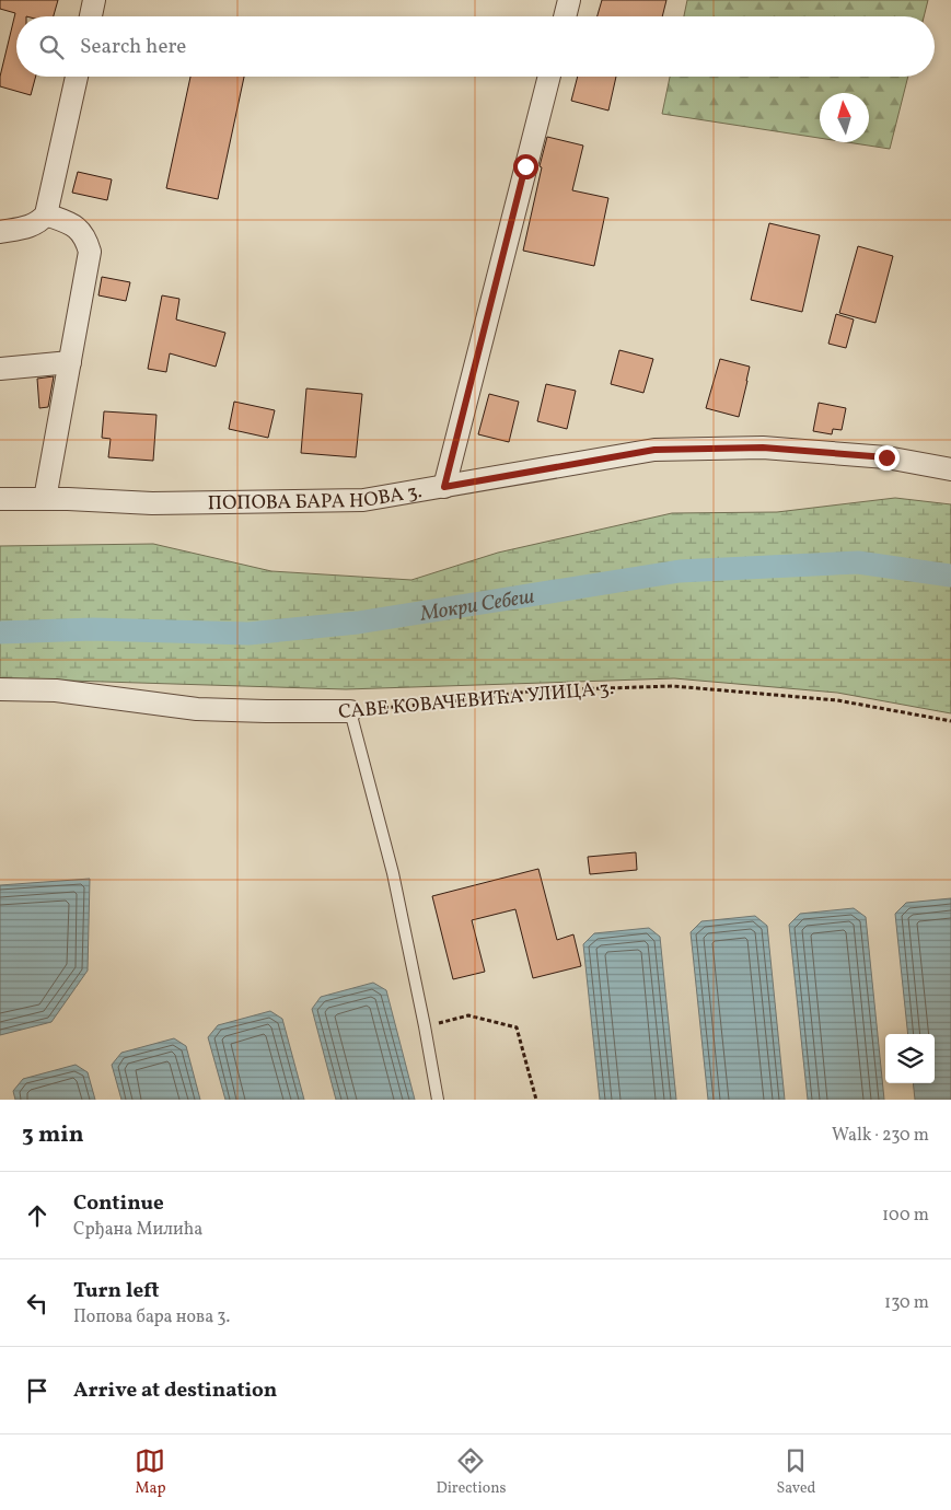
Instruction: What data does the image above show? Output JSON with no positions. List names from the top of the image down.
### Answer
{
  "streets": {
    "street": ["ПОПОВА БАРА НОВА 3.", "САВЕ КОВАЧЕВИЋА УЛИЦА 3."]
  },
  "water": ["Мокри Себеш"],
  "north": "top",
  "page": {
    "search": "Search here",
    "heading": ["3 min", "Walk · 230 m"],
    "list": [
      ["Continue", "Срђана Милића", "100 m"],
      ["Turn left", "Попова бара нова 3.", "130 m"],
      "Arrive at destination"
    ],
    "nav": ["Map", "Directions", "Saved"]
  }
}
